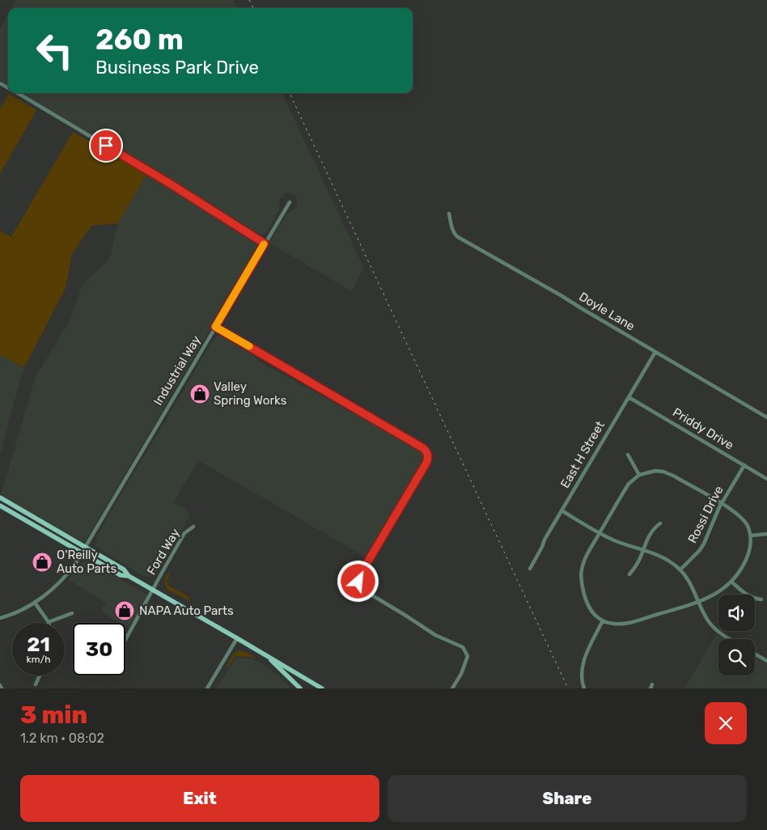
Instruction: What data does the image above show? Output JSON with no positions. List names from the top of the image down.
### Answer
{
  "streets": {
    "street": [
      "Doyle Lane",
      "Industrial Way",
      "Priddy Drive",
      "East H Street",
      "Rossi Drive",
      "Ford Way"
    ]
  },
  "crossings": [
    ["Doyle Lane", "East H Street"],
    ["Priddy Drive", "East H Street"],
    ["Priddy Drive", "Rossi Drive"]
  ],
  "places": {
    "shop": ["Valley Spring Works", "O'Reilly Auto Parts", "NAPA Auto Parts"]
  },
  "page": {
    "turn": ["260 m", "Business Park Drive"],
    "speed": "21 km/h",
    "limit": "30",
    "heading": ["3 min", "1.2 km · 08:02"],
    "buttons": ["Exit", "Share"]
  }
}
